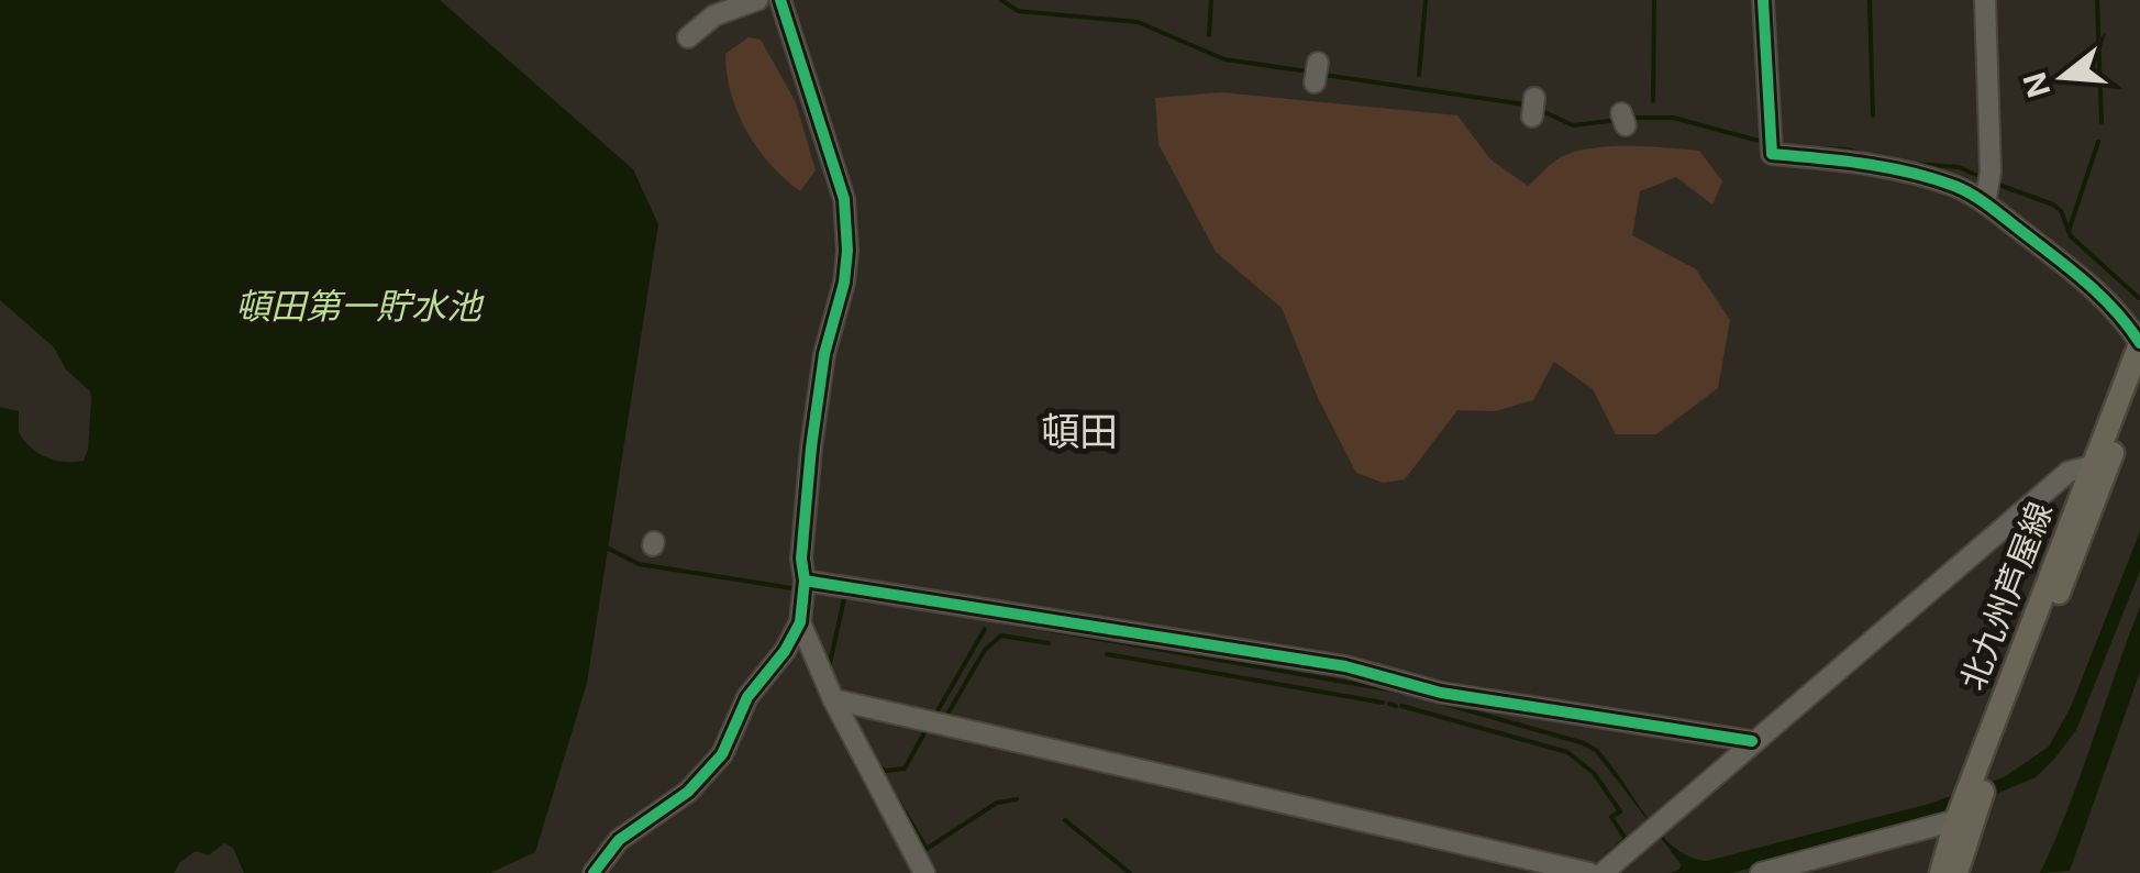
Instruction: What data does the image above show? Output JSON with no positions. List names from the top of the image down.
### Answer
{
  "streets": {
    "main road": ["北九州芦屋線"]
  },
  "districts": ["頓田"],
  "water": ["頓田第一貯水池"],
  "north": "left"
}
